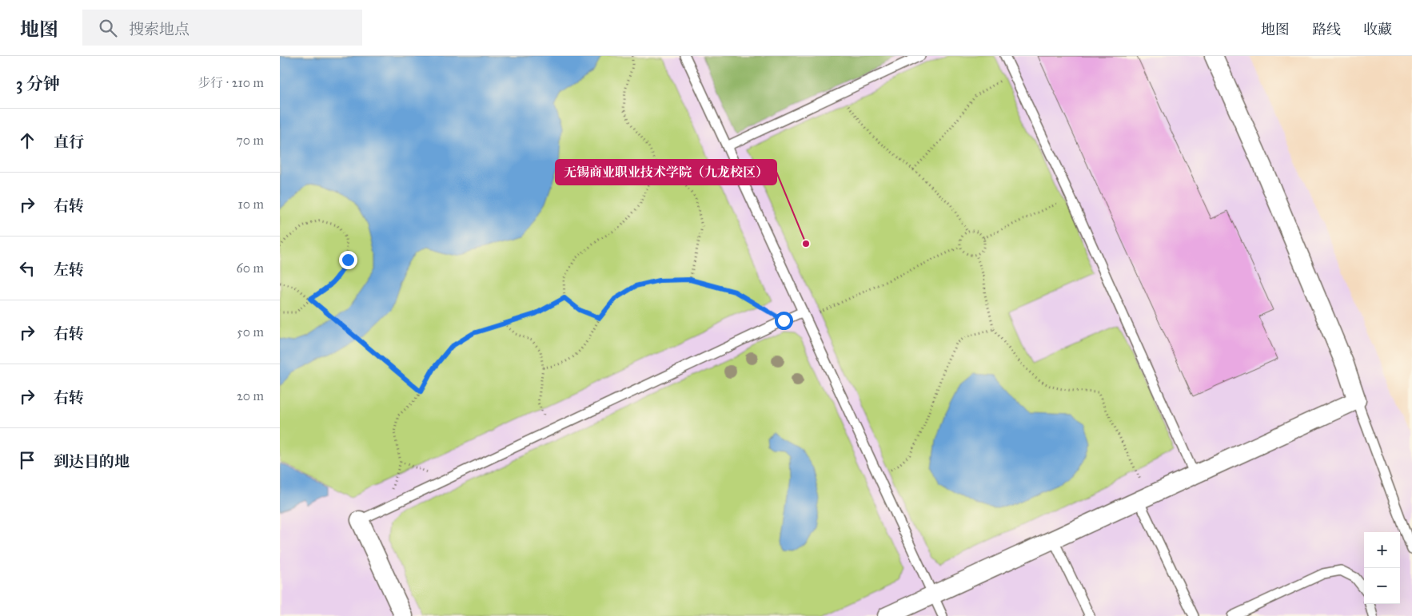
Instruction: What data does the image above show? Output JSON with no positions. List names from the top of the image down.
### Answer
{
  "places": ["无锡商业职业技术学院（九龙校区）"],
  "page": {
    "header": "地图",
    "search": "搜索地点",
    "nav": ["地图", "路线", "收藏"],
    "heading": ["3 分钟", "步行 · 210 m"],
    "list": [
      ["直行", "70 m"],
      ["右转", "10 m"],
      ["左转", "60 m"],
      ["右转", "50 m"],
      ["右转", "20 m"],
      "到达目的地"
    ],
    "map_buttons": ["+", "−"]
  }
}
